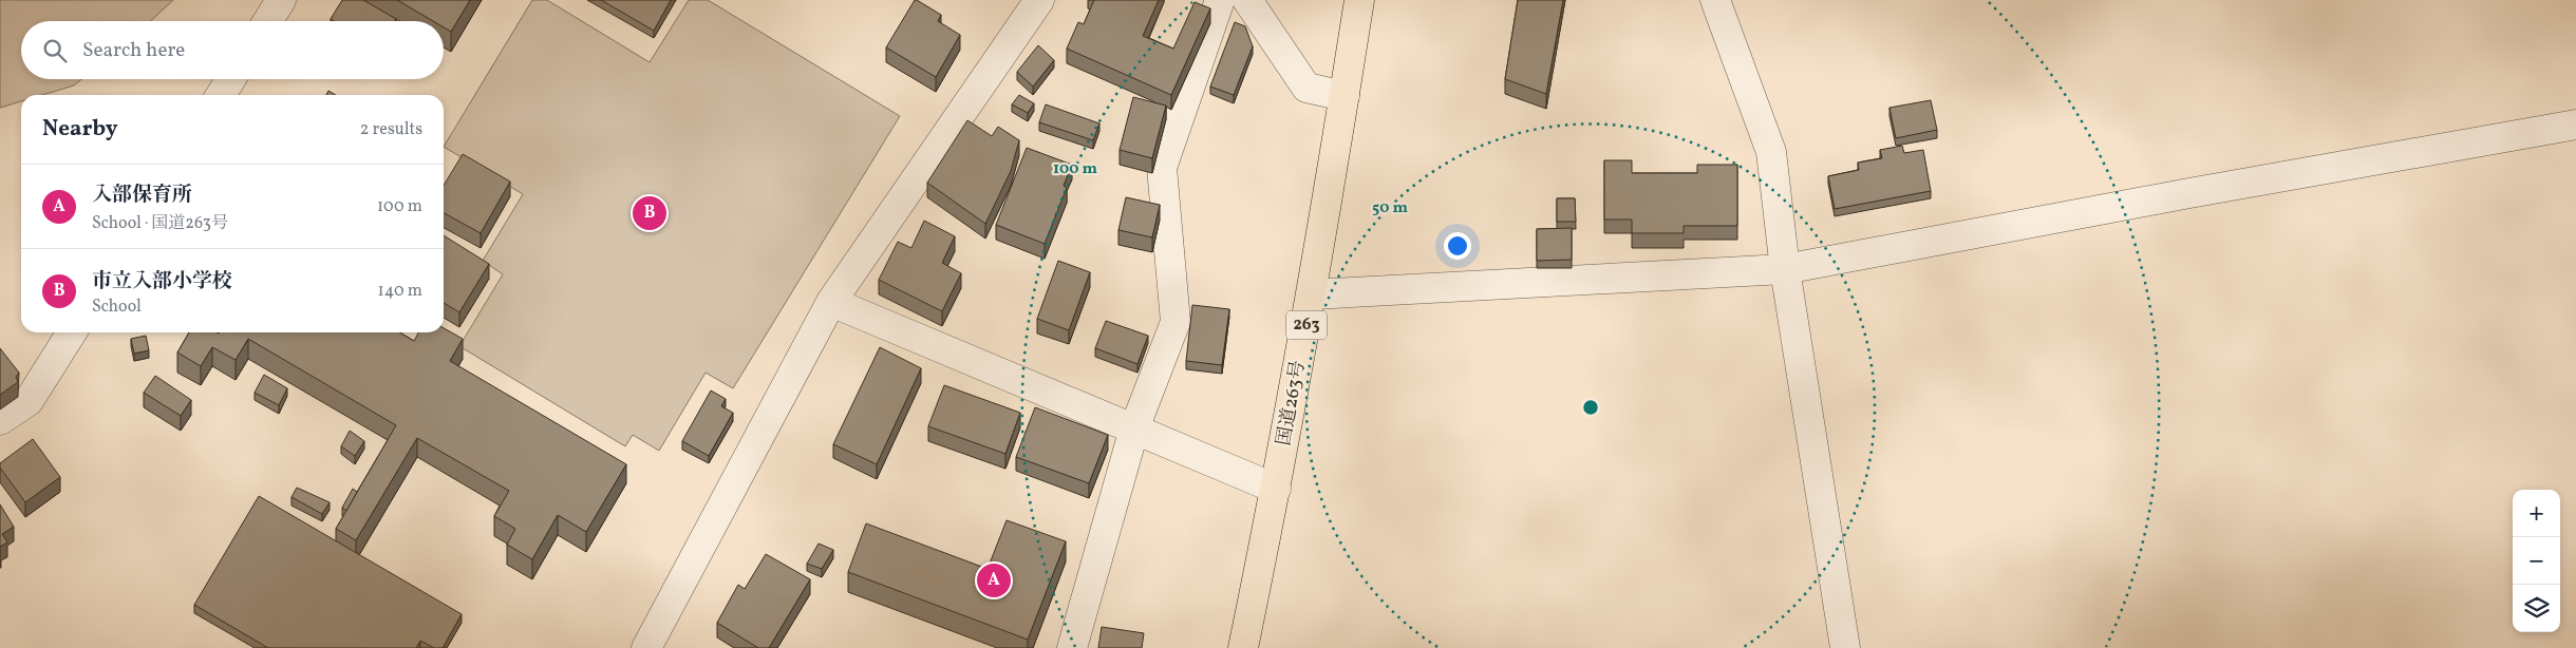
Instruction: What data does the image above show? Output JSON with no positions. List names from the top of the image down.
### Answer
{
  "streets": {
    "highway": ["263", "国道263号"]
  },
  "page": {
    "search": "Search here",
    "heading": ["Nearby", "2 results"],
    "list": [
      {
        "mark": "A",
        "name": "入部保育所",
        "note": "School · 国道263号",
        "value": "100 m"
      },
      {
        "mark": "B",
        "name": "市立入部小学校",
        "note": "School",
        "value": "140 m"
      }
    ],
    "pins": ["B", "A"],
    "map_buttons": ["+", "−"]
  },
  "rings": ["100 m", "50 m"]
}
